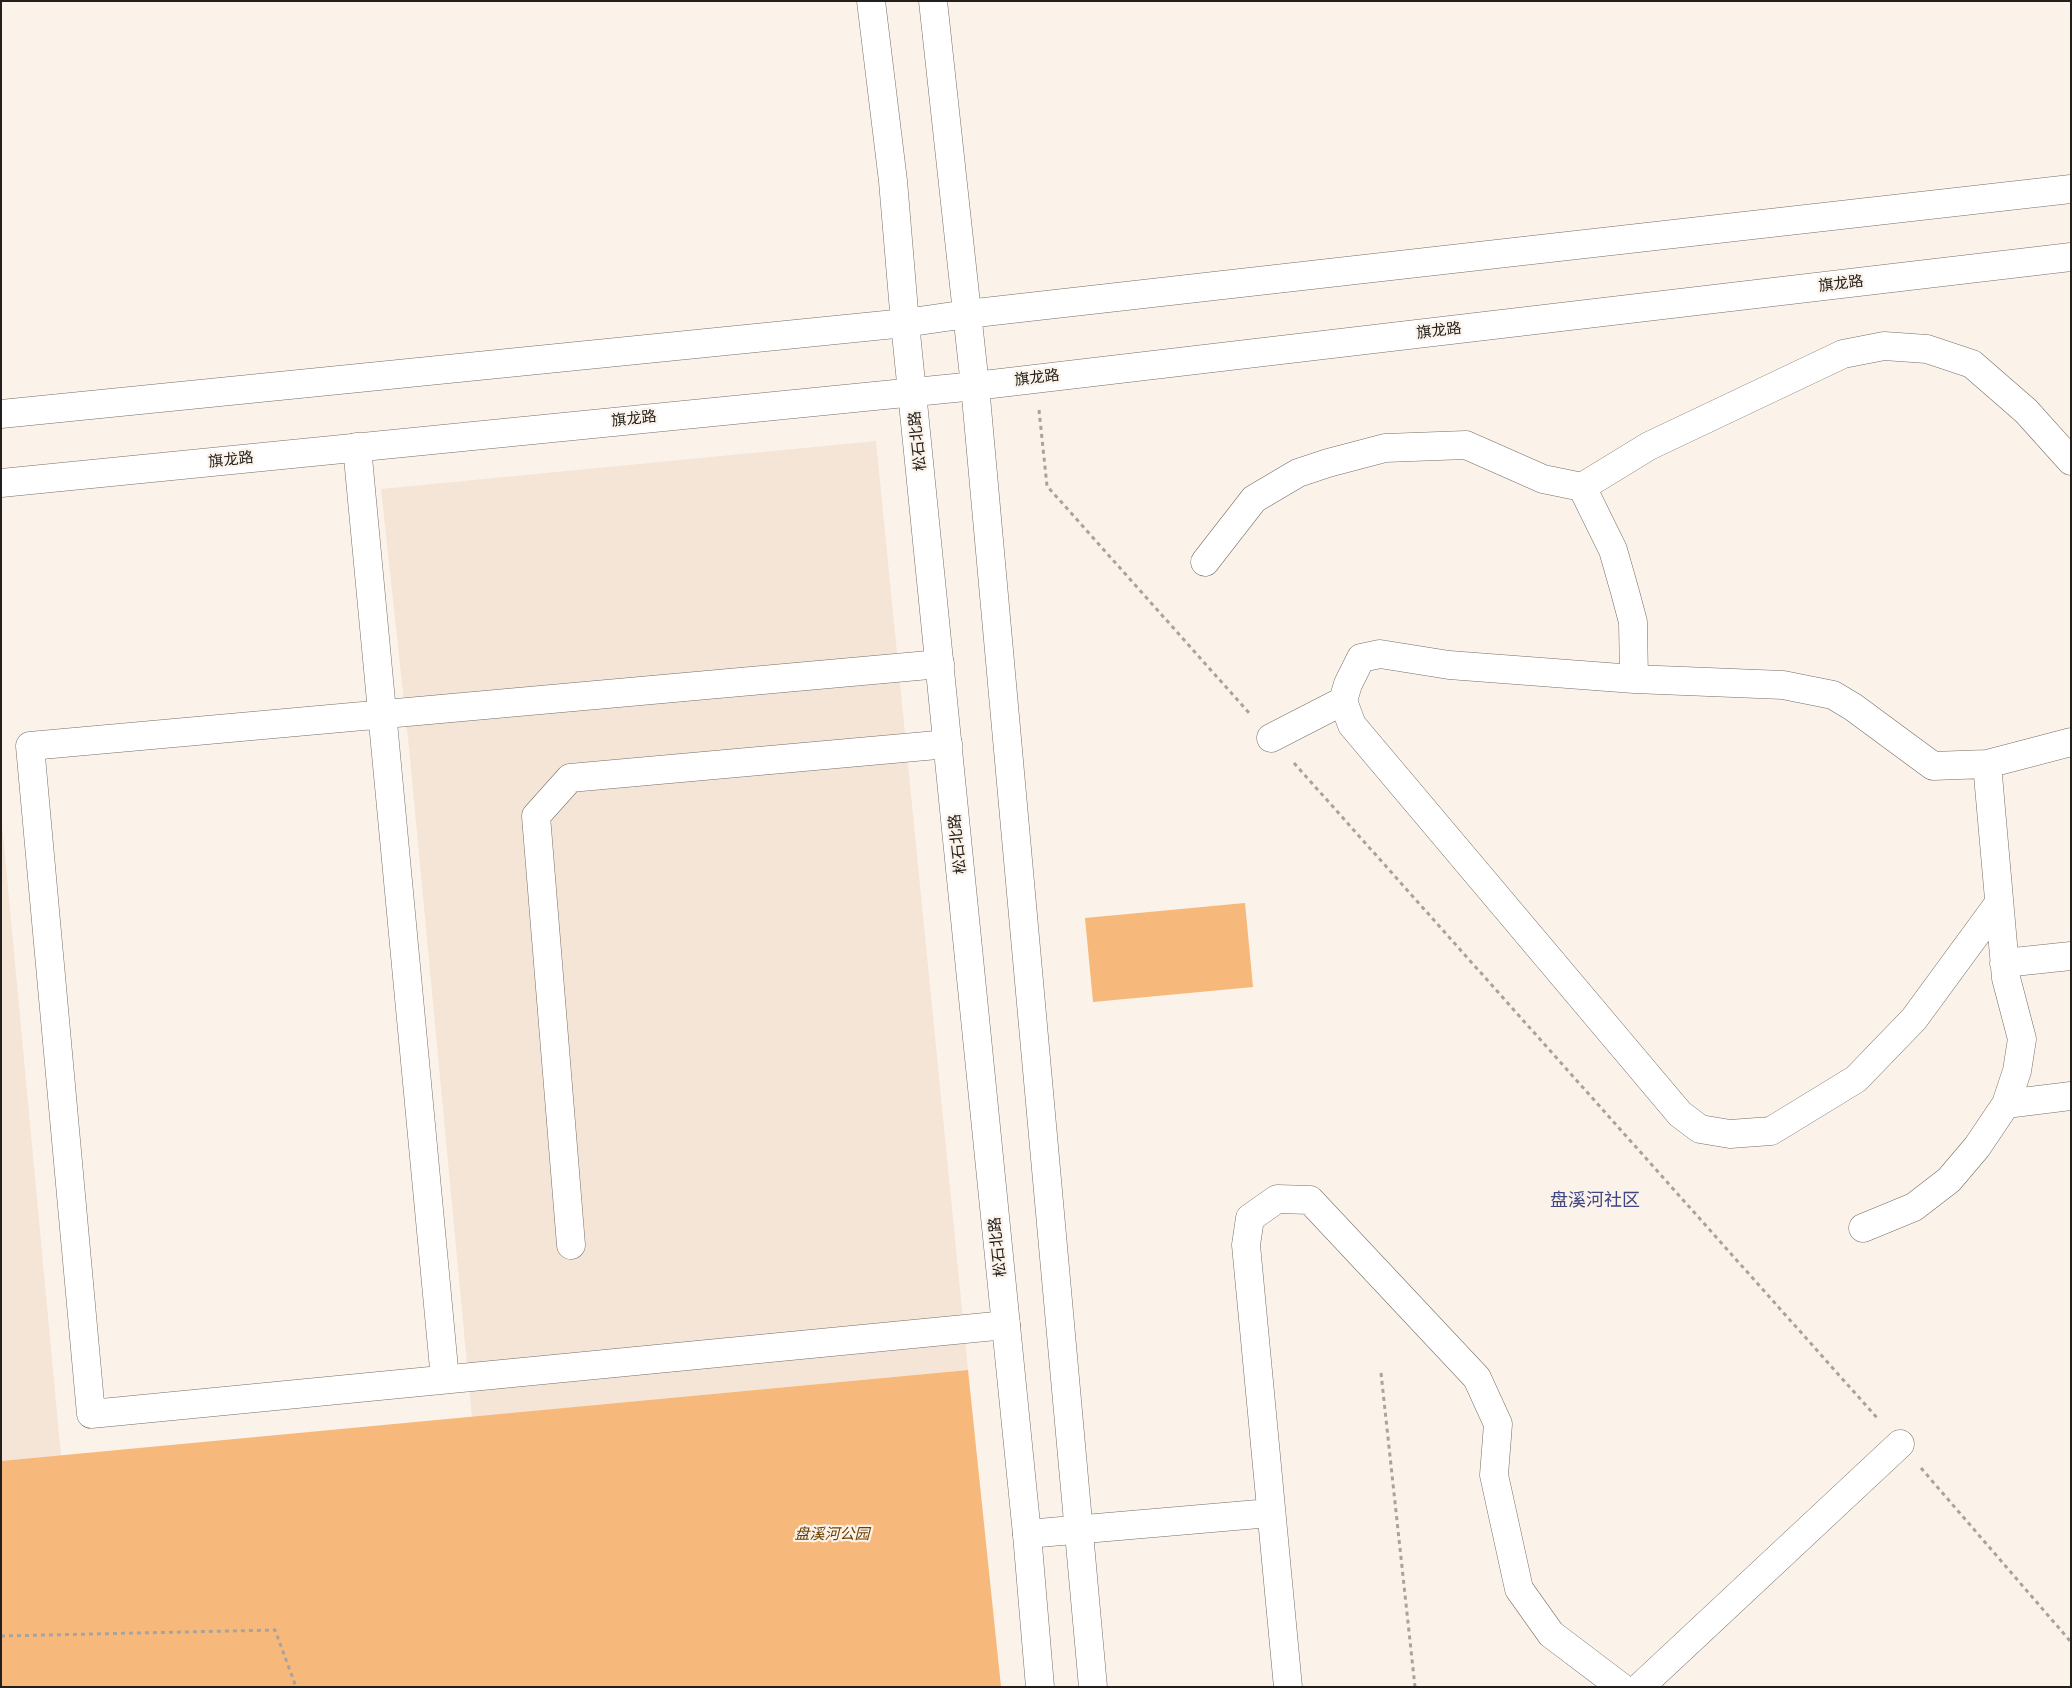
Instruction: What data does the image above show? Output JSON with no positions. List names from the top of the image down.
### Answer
{
  "streets": {
    "main road": ["旗龙路", "松石北路"]
  },
  "crossings": [
    ["旗龙路", "松石北路"]
  ],
  "districts": ["盘溪河社区"],
  "parks": ["盘溪河公园"]
}
